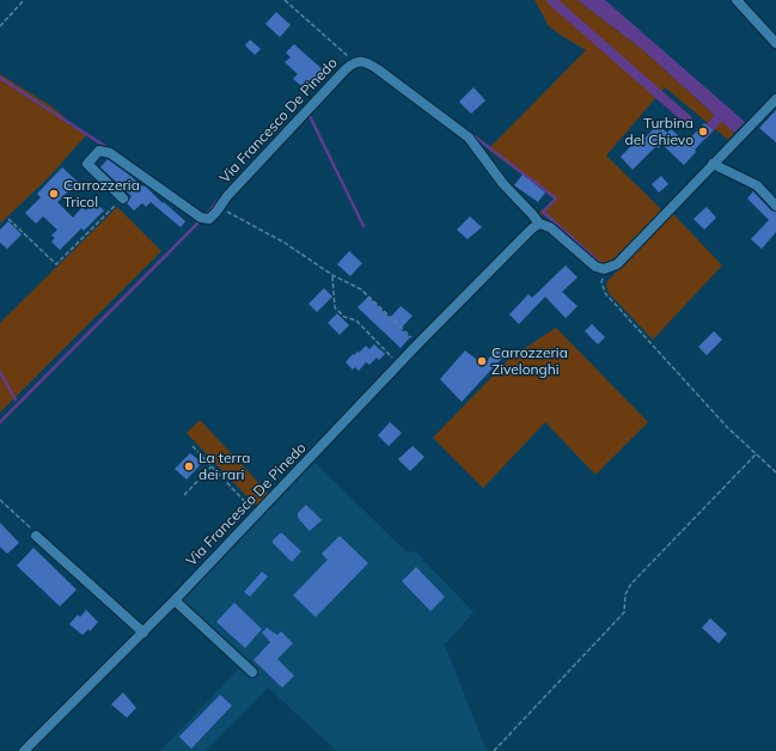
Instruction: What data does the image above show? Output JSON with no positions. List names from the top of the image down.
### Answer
{
  "streets": {
    "street": ["Via Francesco De Pinedo"]
  },
  "places": [
    "Turbina del Chievo",
    "Carrozzeria Tricol",
    "Carrozzeria Zivelonghi",
    "La terra dei rari"
  ]
}
